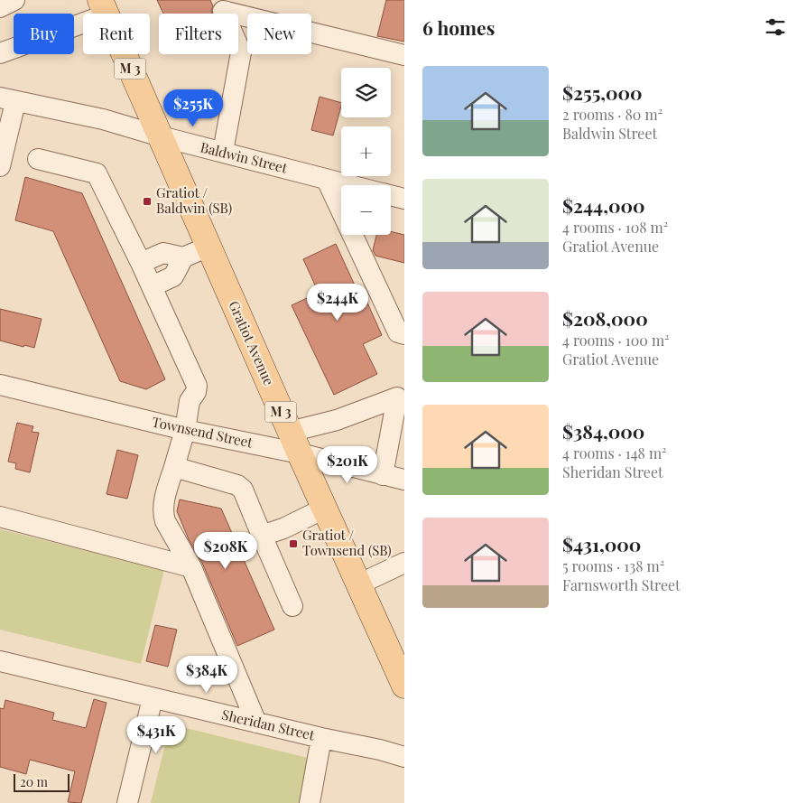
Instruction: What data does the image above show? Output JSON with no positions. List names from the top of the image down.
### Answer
{
  "streets": {
    "main road": ["M 3", "Gratiot Avenue"],
    "street": ["Baldwin Street", "Townsend Street", "Sheridan Street"]
  },
  "crossings": [
    ["Baldwin Street", "Gratiot Avenue"],
    ["Gratiot Avenue", "Townsend Street"]
  ],
  "places": {
    "transit": ["Gratiot / Baldwin (SB)", "Gratiot / Townsend (SB)"]
  },
  "scale_bar": "20 m",
  "page": {
    "heading": "6 homes",
    "chip": [
      "Buy",
      "Rent",
      "Filters",
      "New"
    ],
    "list": [
      {
        "name": "$255,000",
        "note": "2 rooms · 80 m² · Baldwin Street"
      },
      {
        "name": "$244,000",
        "note": "4 rooms · 108 m² · Gratiot Avenue"
      },
      {
        "name": "$208,000",
        "note": "4 rooms · 100 m² · Gratiot Avenue"
      },
      {
        "name": "$384,000",
        "note": "4 rooms · 148 m² · Sheridan Street"
      },
      {
        "name": "$431,000",
        "note": "5 rooms · 138 m² · Farnsworth Street"
      }
    ],
    "map_buttons": ["+", "−"],
    "price": [
      "$255K",
      "$244K",
      "$201K",
      "$208K",
      "$384K",
      "$431K"
    ],
    "scale": "20 m"
  }
}
